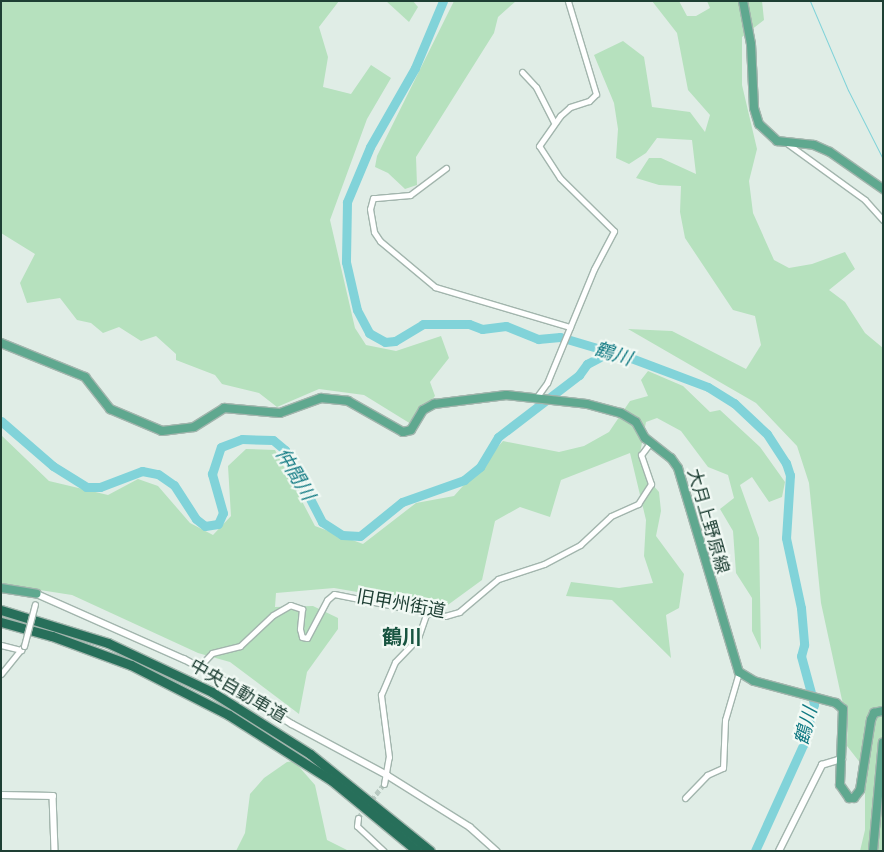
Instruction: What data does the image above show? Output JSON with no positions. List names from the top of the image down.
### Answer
{
  "streets": {
    "highway": ["中央自動車道"],
    "main road": ["大月上野原線"],
    "street": ["旧甲州街道"]
  },
  "crossings": [
    ["大月上野原線", "旧甲州街道"]
  ],
  "districts": ["鶴川"],
  "water": ["鶴川", "仲間川"]
}
